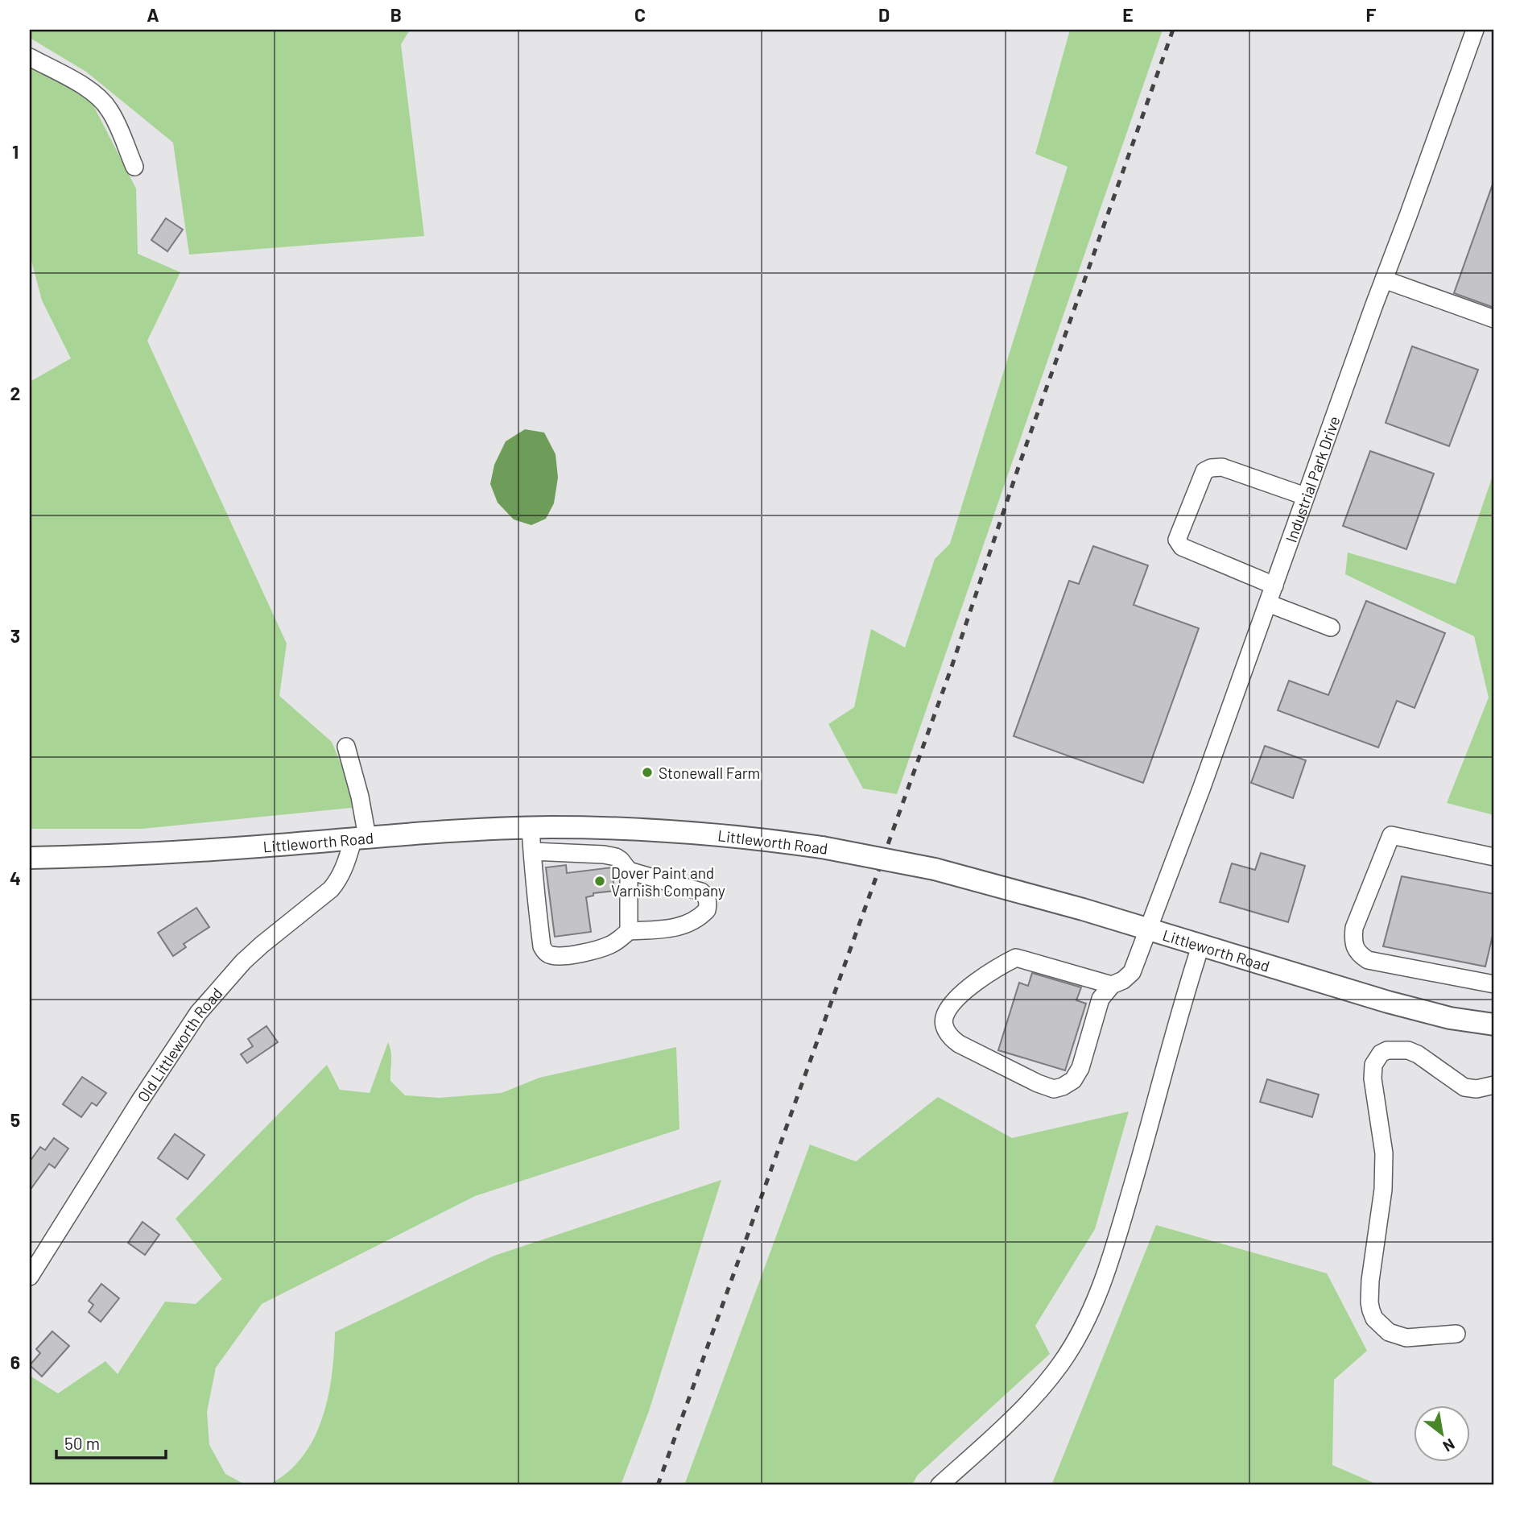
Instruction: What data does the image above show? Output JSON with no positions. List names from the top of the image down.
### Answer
{
  "streets": {
    "main road": ["Littleworth Road"],
    "street": ["Industrial Park Drive", "Old Littleworth Road"]
  },
  "crossings": [
    ["Industrial Park Drive", "Littleworth Road"],
    ["Littleworth Road", "Old Littleworth Road"]
  ],
  "places": ["Stonewall Farm", "Dover Paint and Varnish Company"],
  "scale_bar": "50 m",
  "north": "bottom right",
  "grid": {
    "columns": [
      "A",
      "B",
      "C",
      "D",
      "E",
      "F"
    ],
    "rows": [
      "1",
      "2",
      "3",
      "4",
      "5",
      "6"
    ]
  }
}
